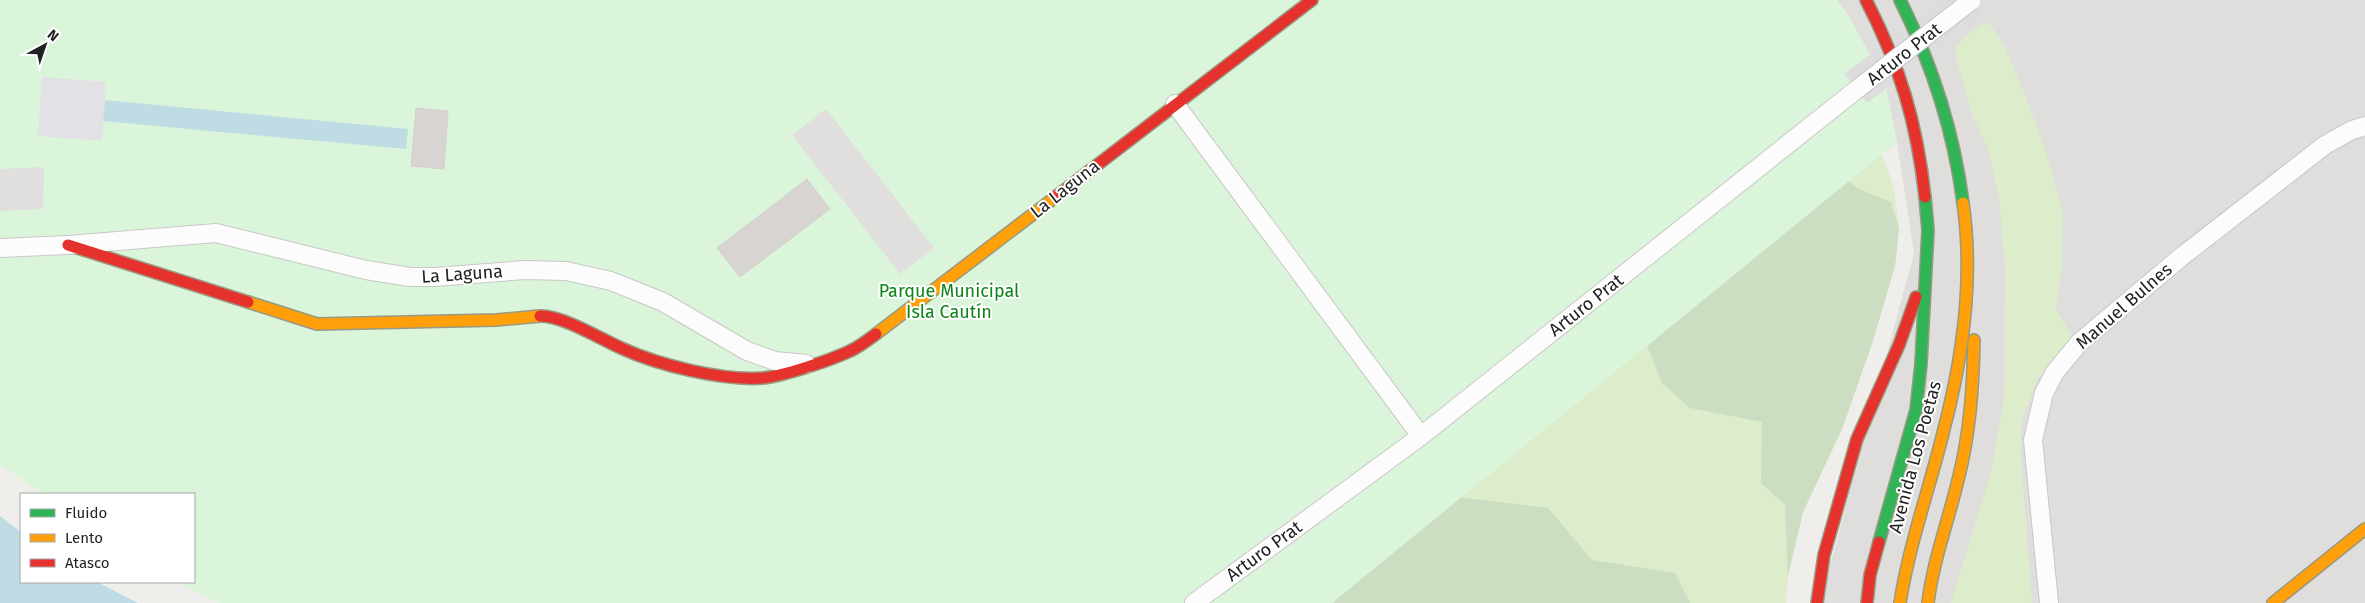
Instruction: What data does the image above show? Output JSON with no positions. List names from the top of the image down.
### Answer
{
  "streets": {
    "main road": ["La Laguna", "Avenida Los Poetas"],
    "street": ["Arturo Prat", "Manuel Bulnes"]
  },
  "parks": ["Parque Municipal Isla Cautín"],
  "legend": ["Fluido", "Lento", "Atasco"],
  "north": "top right"
}
